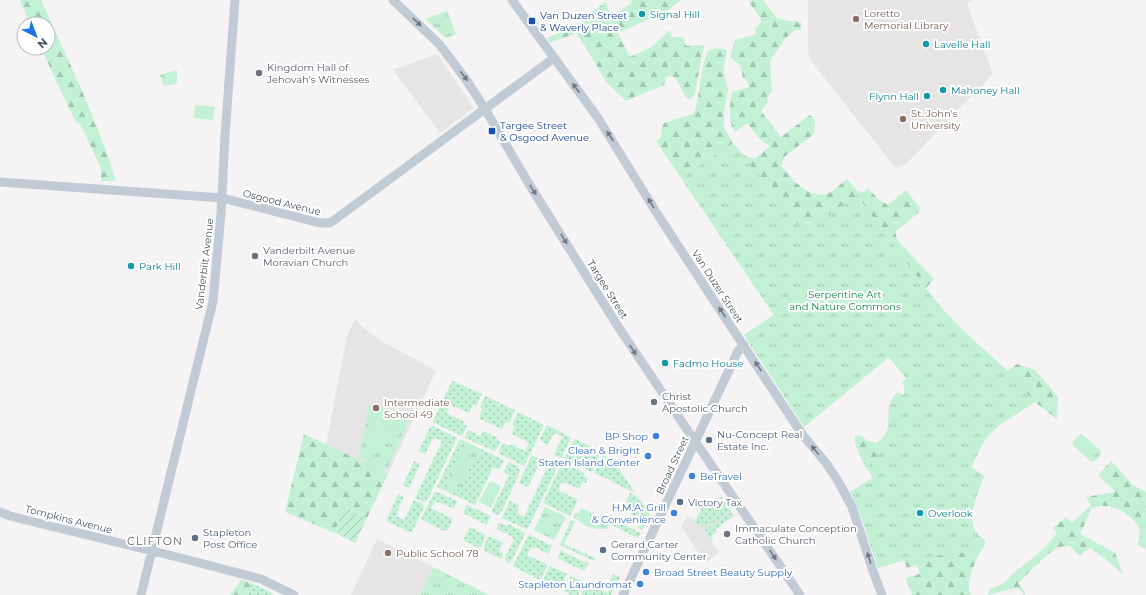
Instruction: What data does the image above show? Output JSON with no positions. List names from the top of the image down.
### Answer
{
  "streets": {
    "street": [
      "Osgood Avenue",
      "Vanderbilt Avenue",
      "Van Duzer Street",
      "Targee Street",
      "Broad Street",
      "Tompkins Avenue"
    ]
  },
  "crossings": [
    ["Osgood Avenue", "Vanderbilt Avenue"],
    ["Osgood Avenue", "Van Duzer Street"],
    ["Osgood Avenue", "Targee Street"],
    ["Vanderbilt Avenue", "Tompkins Avenue"],
    ["Van Duzer Street", "Broad Street"],
    ["Targee Street", "Broad Street"]
  ],
  "one_way": ["Van Duzer Street", "Targee Street"],
  "districts": ["CLIFTON"],
  "parks": ["Serpentine Art and Nature Commons"],
  "places": {
    "other": [
      "Signal Hill",
      "Loretto Memorial Library",
      "Lavelle Hall",
      "Kingdom Hall of Jehovah's Witnesses",
      "Mahoney Hall",
      "Flynn Hall",
      "St. John's University",
      "Vanderbilt Avenue Moravian Church",
      "Park Hill",
      "Fadmo House",
      "Christ Apostolic Church",
      "Intermediate School 49",
      "BP Shop",
      "Nu-Concept Real Estate Inc.",
      "Clean & Bright Staten Island Center",
      "BeTravel",
      "Victory Tax",
      "H.M.A. Grill & Convenience",
      "Overlook",
      "Immaculate Conception Catholic Church",
      "Stapleton Post Office",
      "Gerard Carter Community Center",
      "Public School 78",
      "Broad Street Beauty Supply",
      "Stapleton Laundromat"
    ],
    "transit": ["Van Duzen Street & Waverly Place", "Targee Street & Osgood Avenue"]
  },
  "north": "bottom right"
}
